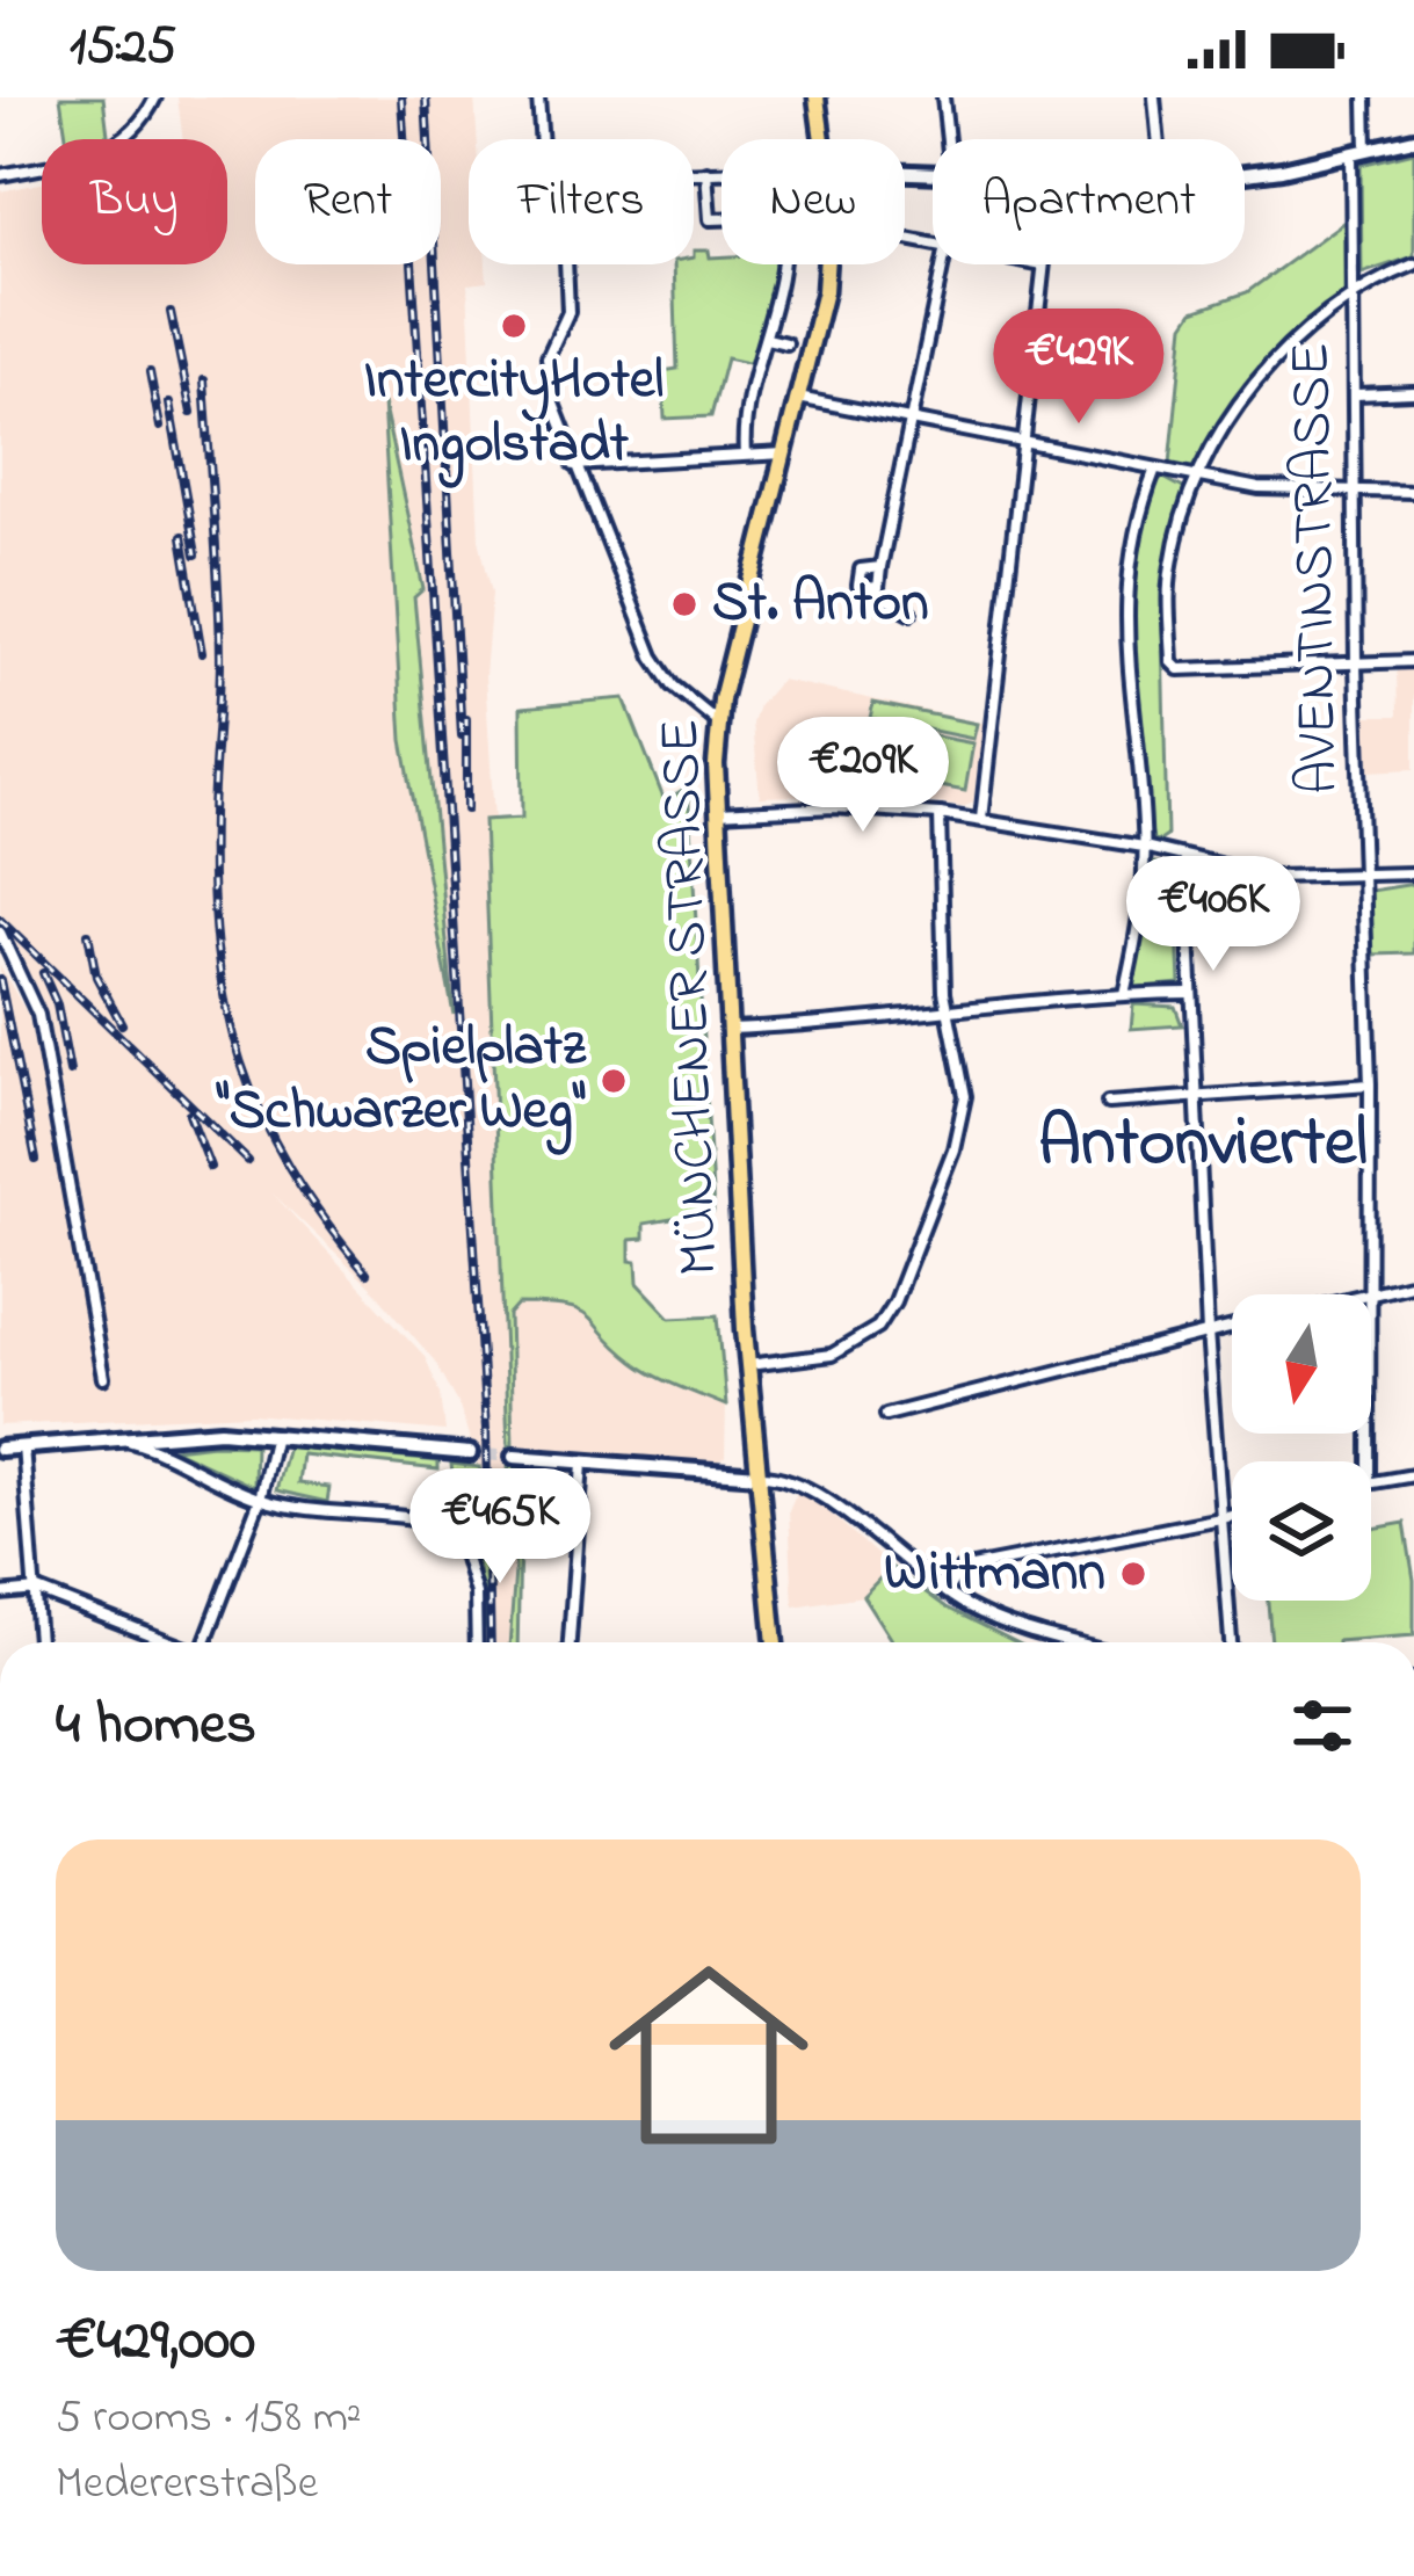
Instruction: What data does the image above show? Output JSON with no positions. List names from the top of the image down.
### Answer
{
  "streets": {
    "main road": ["MÜNCHENER STRASSE"],
    "street": ["AVENTINSTRASSE"]
  },
  "districts": ["Antonviertel"],
  "places": [
    "IntercityHotel Ingolstadt",
    "St. Anton",
    "Spielplatz \"Schwarzer Weg\"",
    "Wittmann"
  ],
  "north": "bottom",
  "page": {
    "status": "15:25",
    "chip": [
      "Buy",
      "Rent",
      "Filters",
      "New",
      "Apartment"
    ],
    "price": [
      "€429K",
      "€209K",
      "€406K",
      "€465K"
    ],
    "heading": "4 homes",
    "list": [
      {
        "name": "€429,000",
        "note": "5 rooms · 158 m² · Medererstraße"
      }
    ]
  }
}
